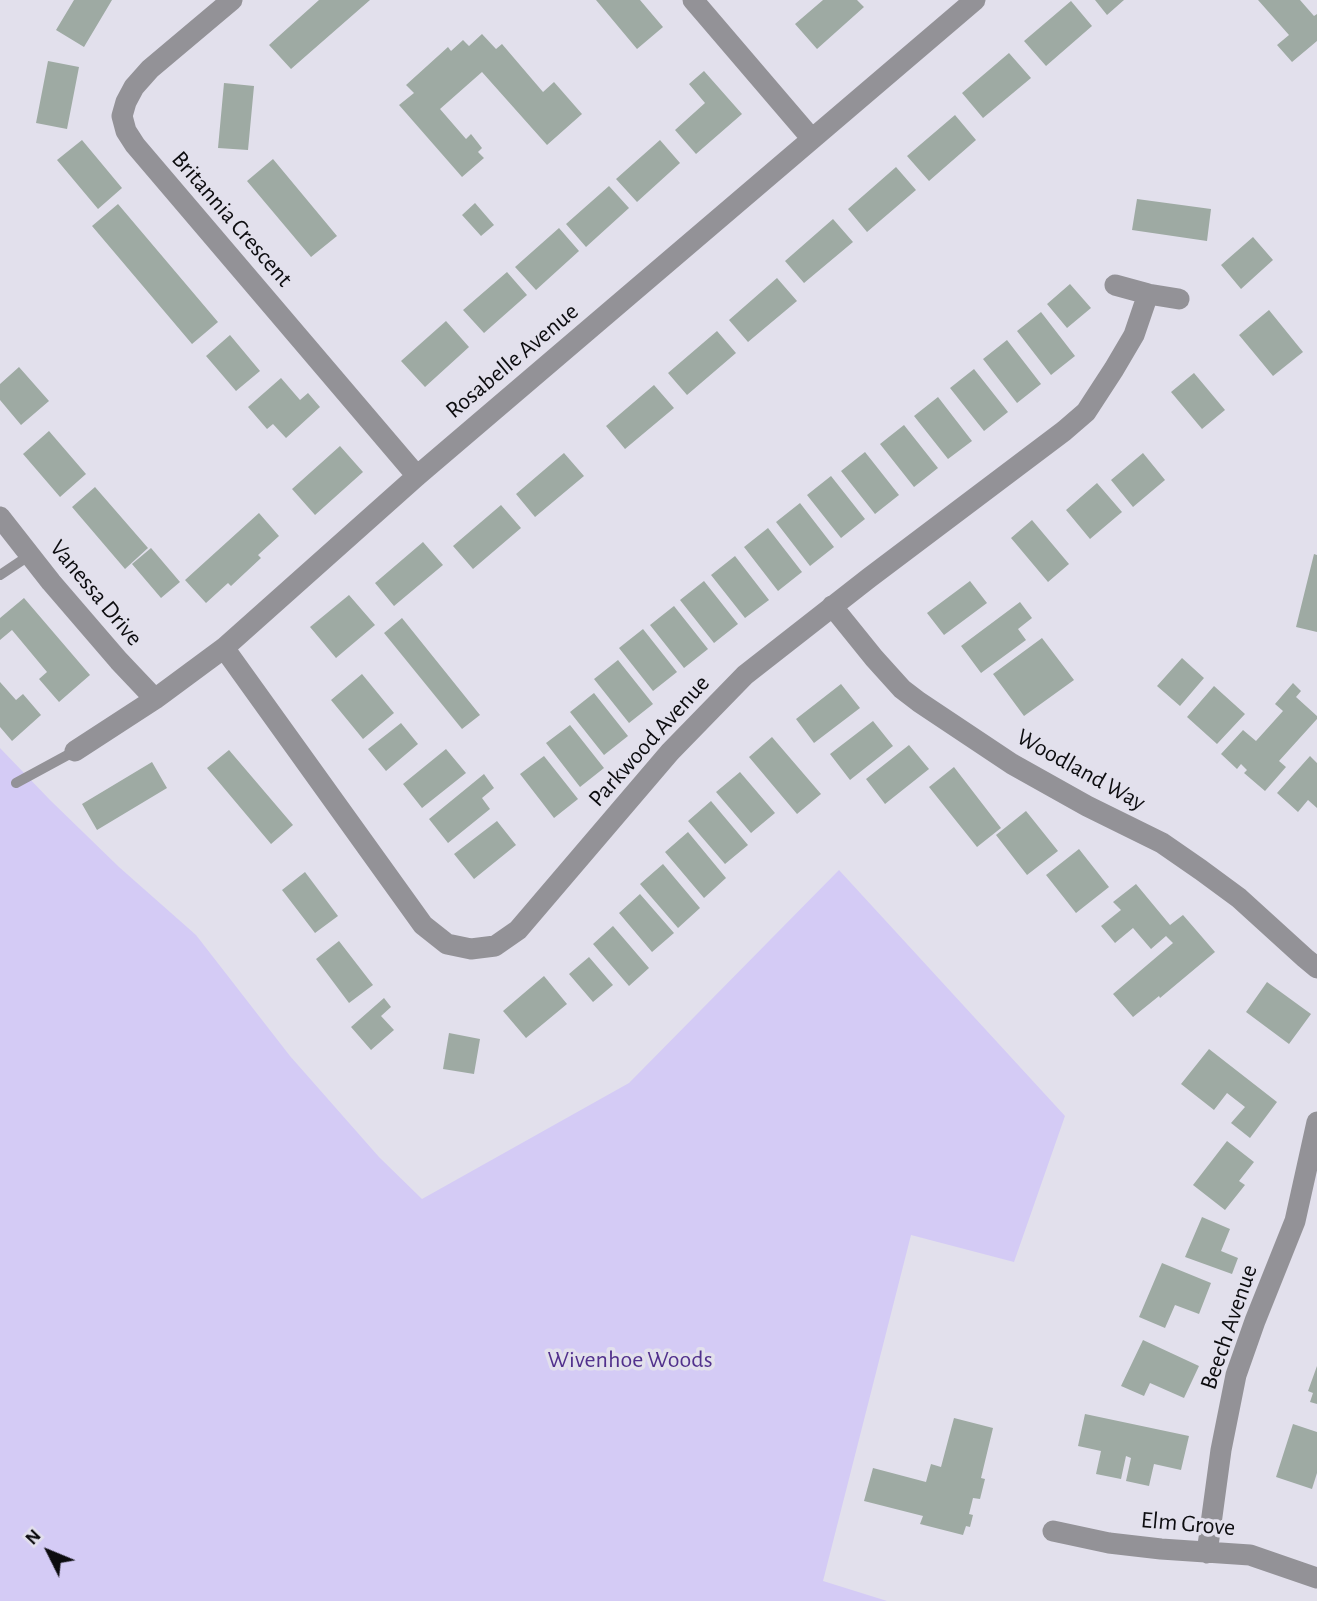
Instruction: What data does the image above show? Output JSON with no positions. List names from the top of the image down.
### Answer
{
  "streets": {
    "street": [
      "Britannia Crescent",
      "Rosabelle Avenue",
      "Vanessa Drive",
      "Parkwood Avenue",
      "Woodland Way",
      "Beech Avenue",
      "Elm Grove"
    ]
  },
  "crossings": [
    ["Britannia Crescent", "Rosabelle Avenue"],
    ["Rosabelle Avenue", "Vanessa Drive"],
    ["Rosabelle Avenue", "Parkwood Avenue"],
    ["Parkwood Avenue", "Woodland Way"],
    ["Beech Avenue", "Elm Grove"]
  ],
  "parks": ["Wivenhoe Woods"],
  "north": "top left"
}
